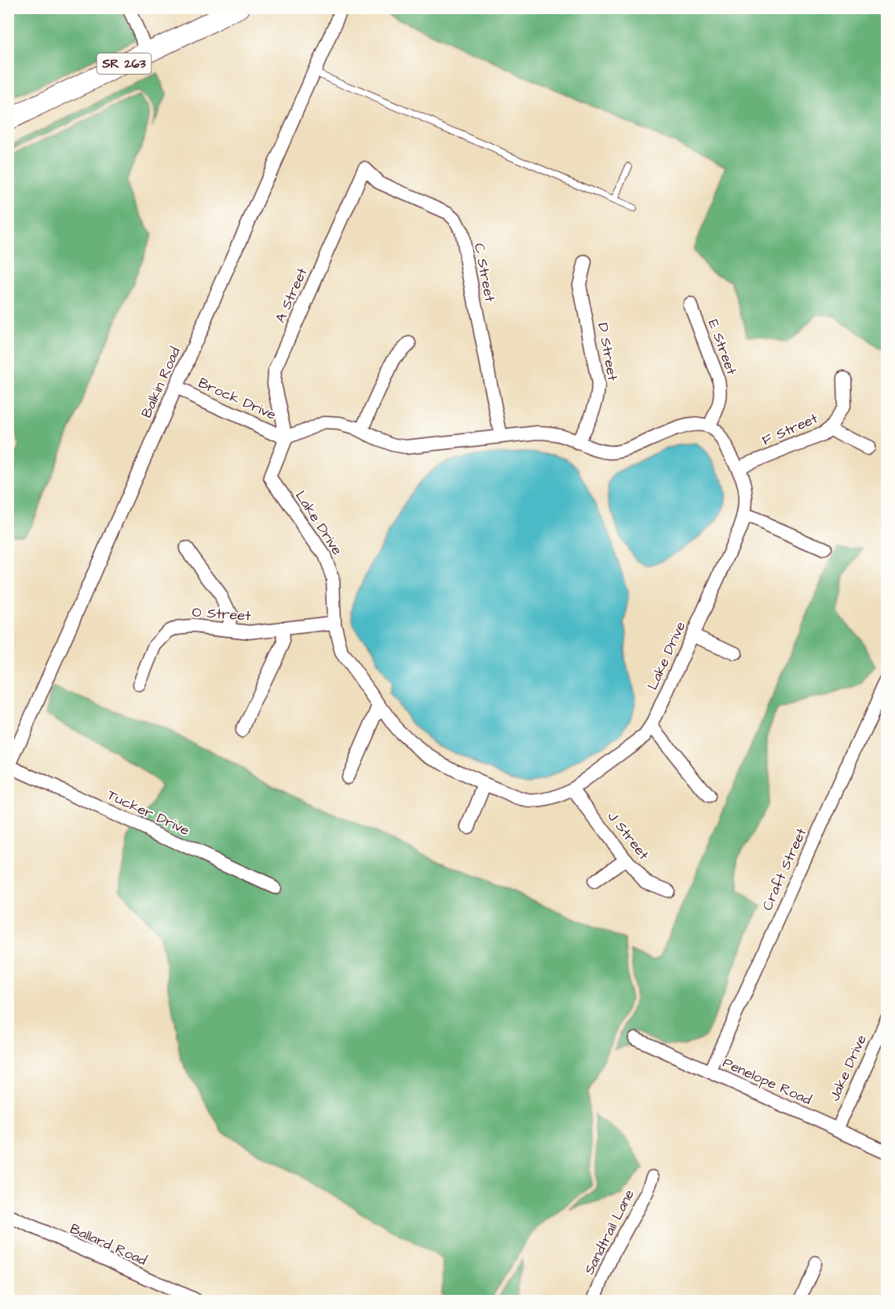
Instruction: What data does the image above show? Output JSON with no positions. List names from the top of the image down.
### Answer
{
  "streets": {
    "main road": ["SR 263"],
    "street": [
      "C Street",
      "A Street",
      "E Street",
      "D Street",
      "Balkin Road",
      "Brock Drive",
      "F Street",
      "Lake Drive",
      "O Street",
      "Tucker Drive",
      "J Street",
      "Craft Street",
      "Jake Drive",
      "Penelope Road",
      "Sandtrail Lane",
      "Ballard Road"
    ]
  },
  "crossings": [
    ["C Street", "A Street"],
    ["A Street", "Brock Drive"],
    ["A Street", "Lake Drive"],
    ["E Street", "Lake Drive"],
    ["Balkin Road", "Brock Drive"],
    ["Balkin Road", "Tucker Drive"],
    ["Brock Drive", "Lake Drive"],
    ["F Street", "Lake Drive"],
    ["Lake Drive", "O Street"],
    ["Lake Drive", "J Street"],
    ["Craft Street", "Penelope Road"],
    ["Jake Drive", "Penelope Road"]
  ]
}
